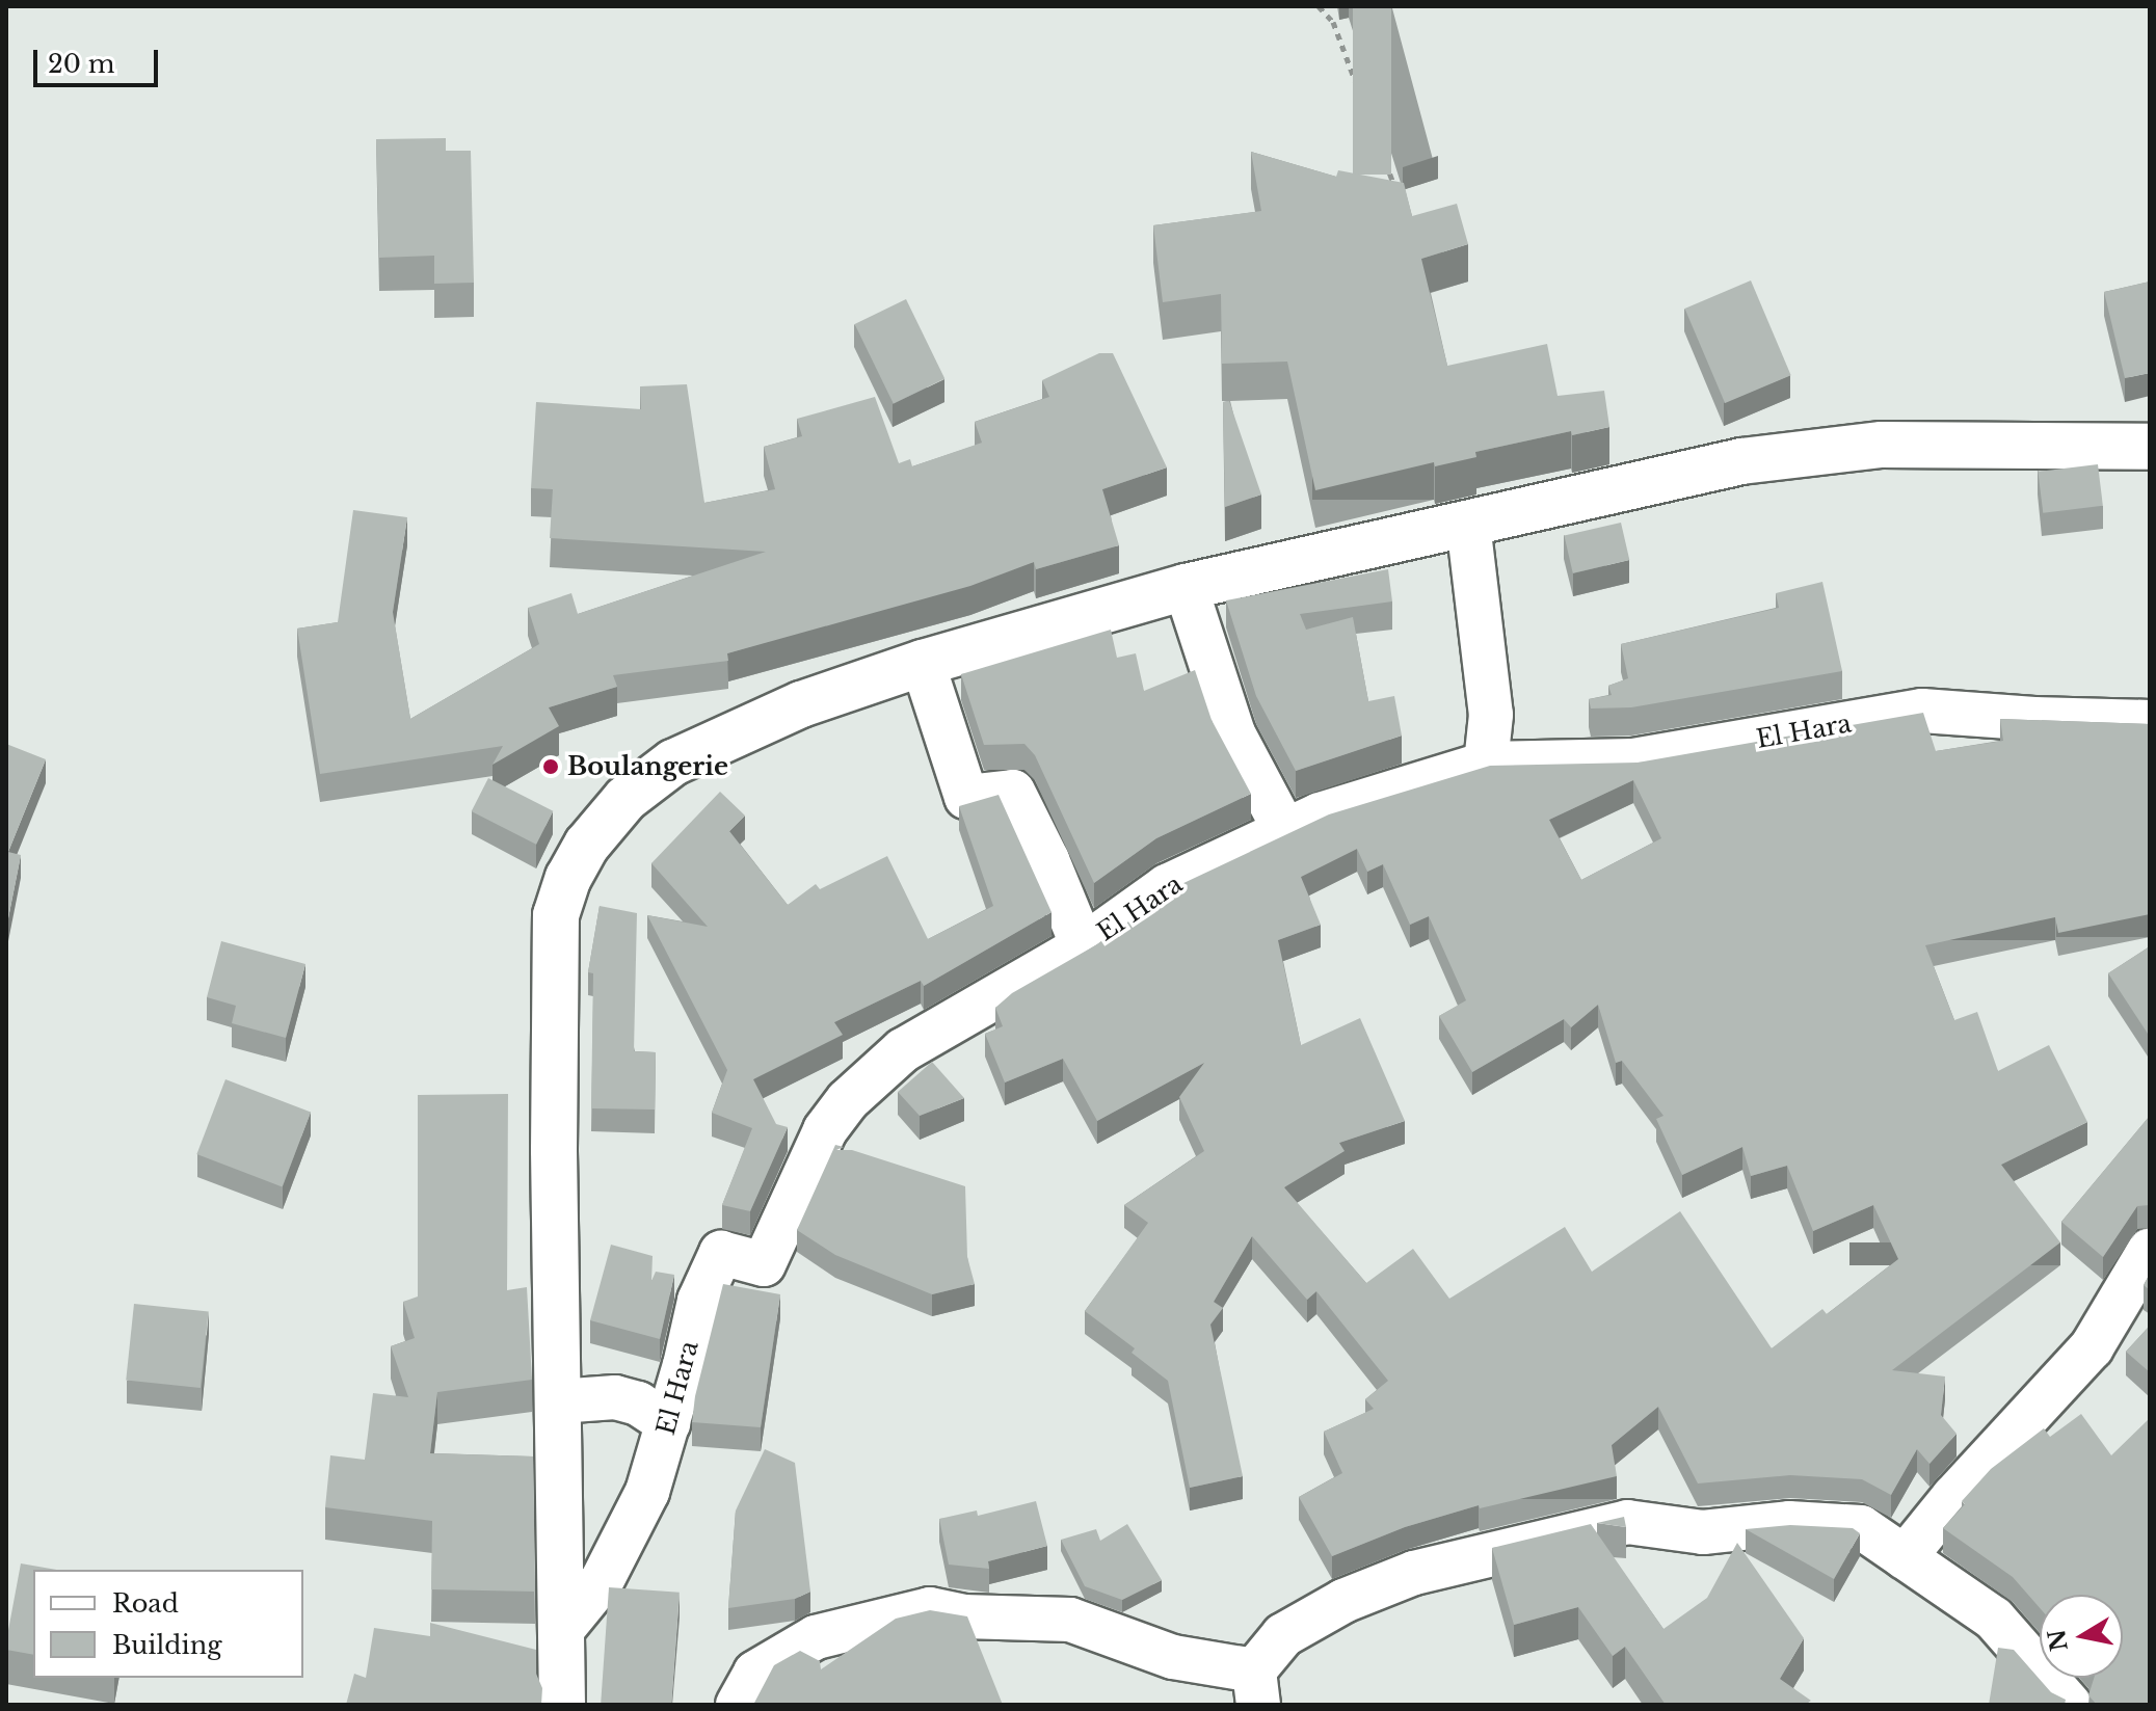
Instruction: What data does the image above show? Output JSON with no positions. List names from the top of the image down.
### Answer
{
  "streets": {
    "street": ["El Hara"]
  },
  "places": ["Boulangerie"],
  "legend": ["Road", "Building"],
  "scale_bar": "20 m",
  "north": "left"
}
